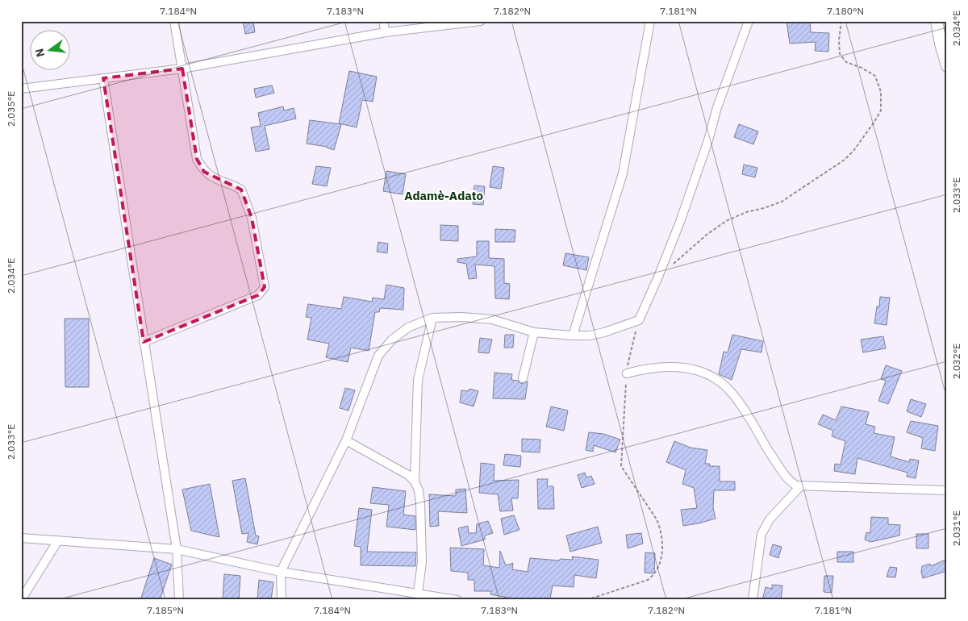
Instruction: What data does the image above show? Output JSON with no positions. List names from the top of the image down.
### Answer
{
  "districts": ["Adamè-Adato"],
  "north": "left",
  "coordinates": [
    "7.184°N",
    "7.183°N",
    "7.182°N",
    "7.181°N",
    "7.180°N",
    "2.034°E",
    "2.035°E",
    "2.033°E",
    "2.032°E",
    "2.031°E",
    "7.185°N"
  ]
}
